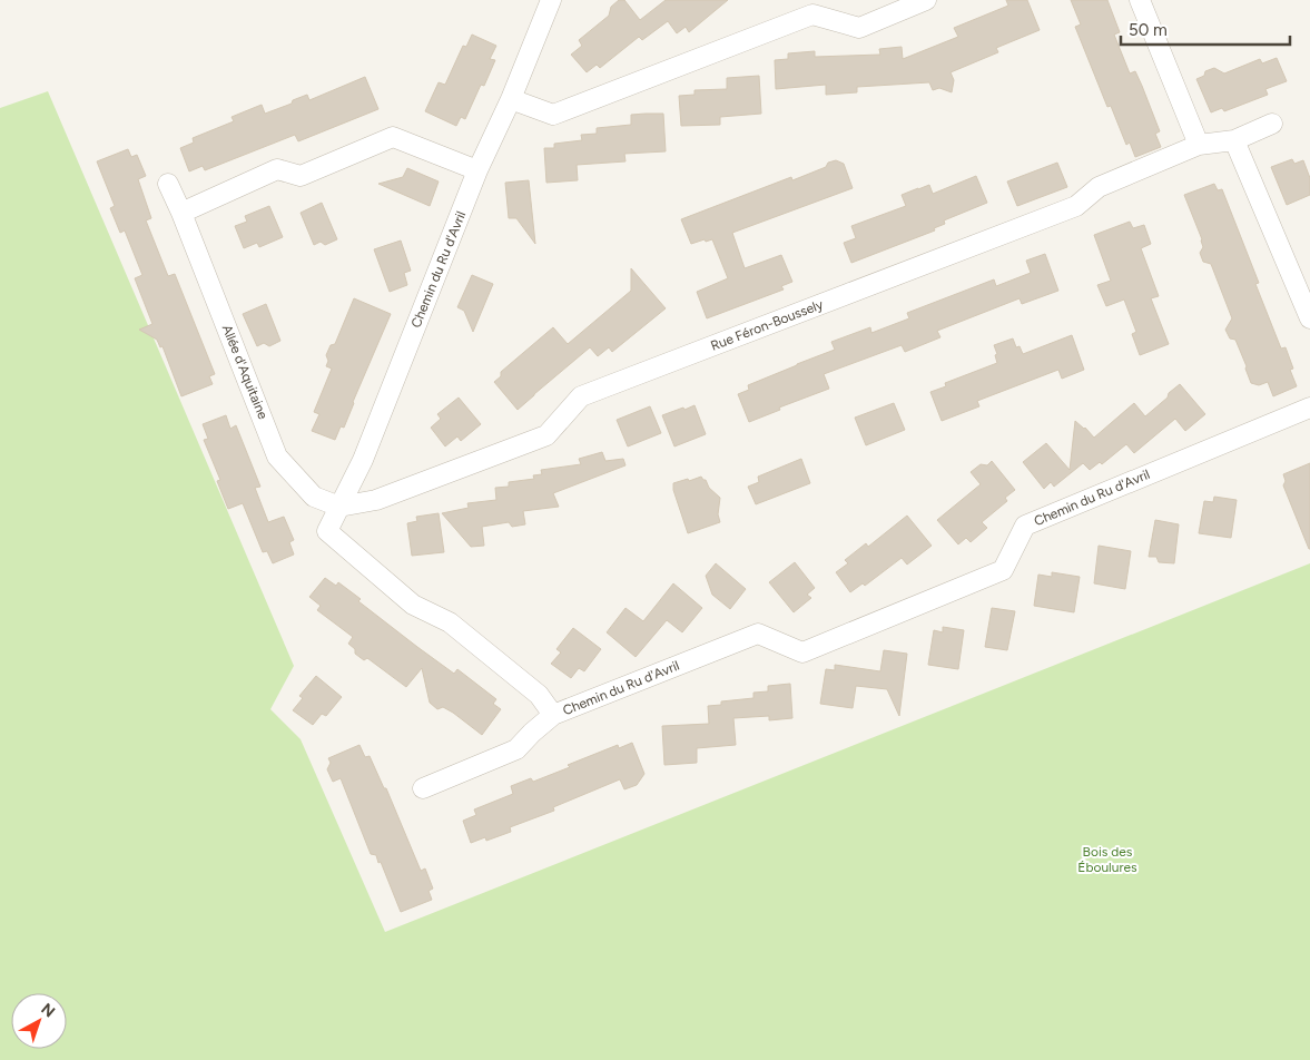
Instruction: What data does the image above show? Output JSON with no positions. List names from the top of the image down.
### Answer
{
  "streets": {
    "street": ["Chemin du Ru d'Avril", "Rue Féron-Boussely", "Allée d'Aquitaine"]
  },
  "crossings": [
    ["Chemin du Ru d'Avril", "Rue Féron-Boussely"],
    ["Chemin du Ru d'Avril", "Allée d'Aquitaine"],
    ["Rue Féron-Boussely", "Allée d'Aquitaine"]
  ],
  "parks": ["Bois des Éboulures"],
  "scale_bar": "50 m",
  "north": "top right"
}
